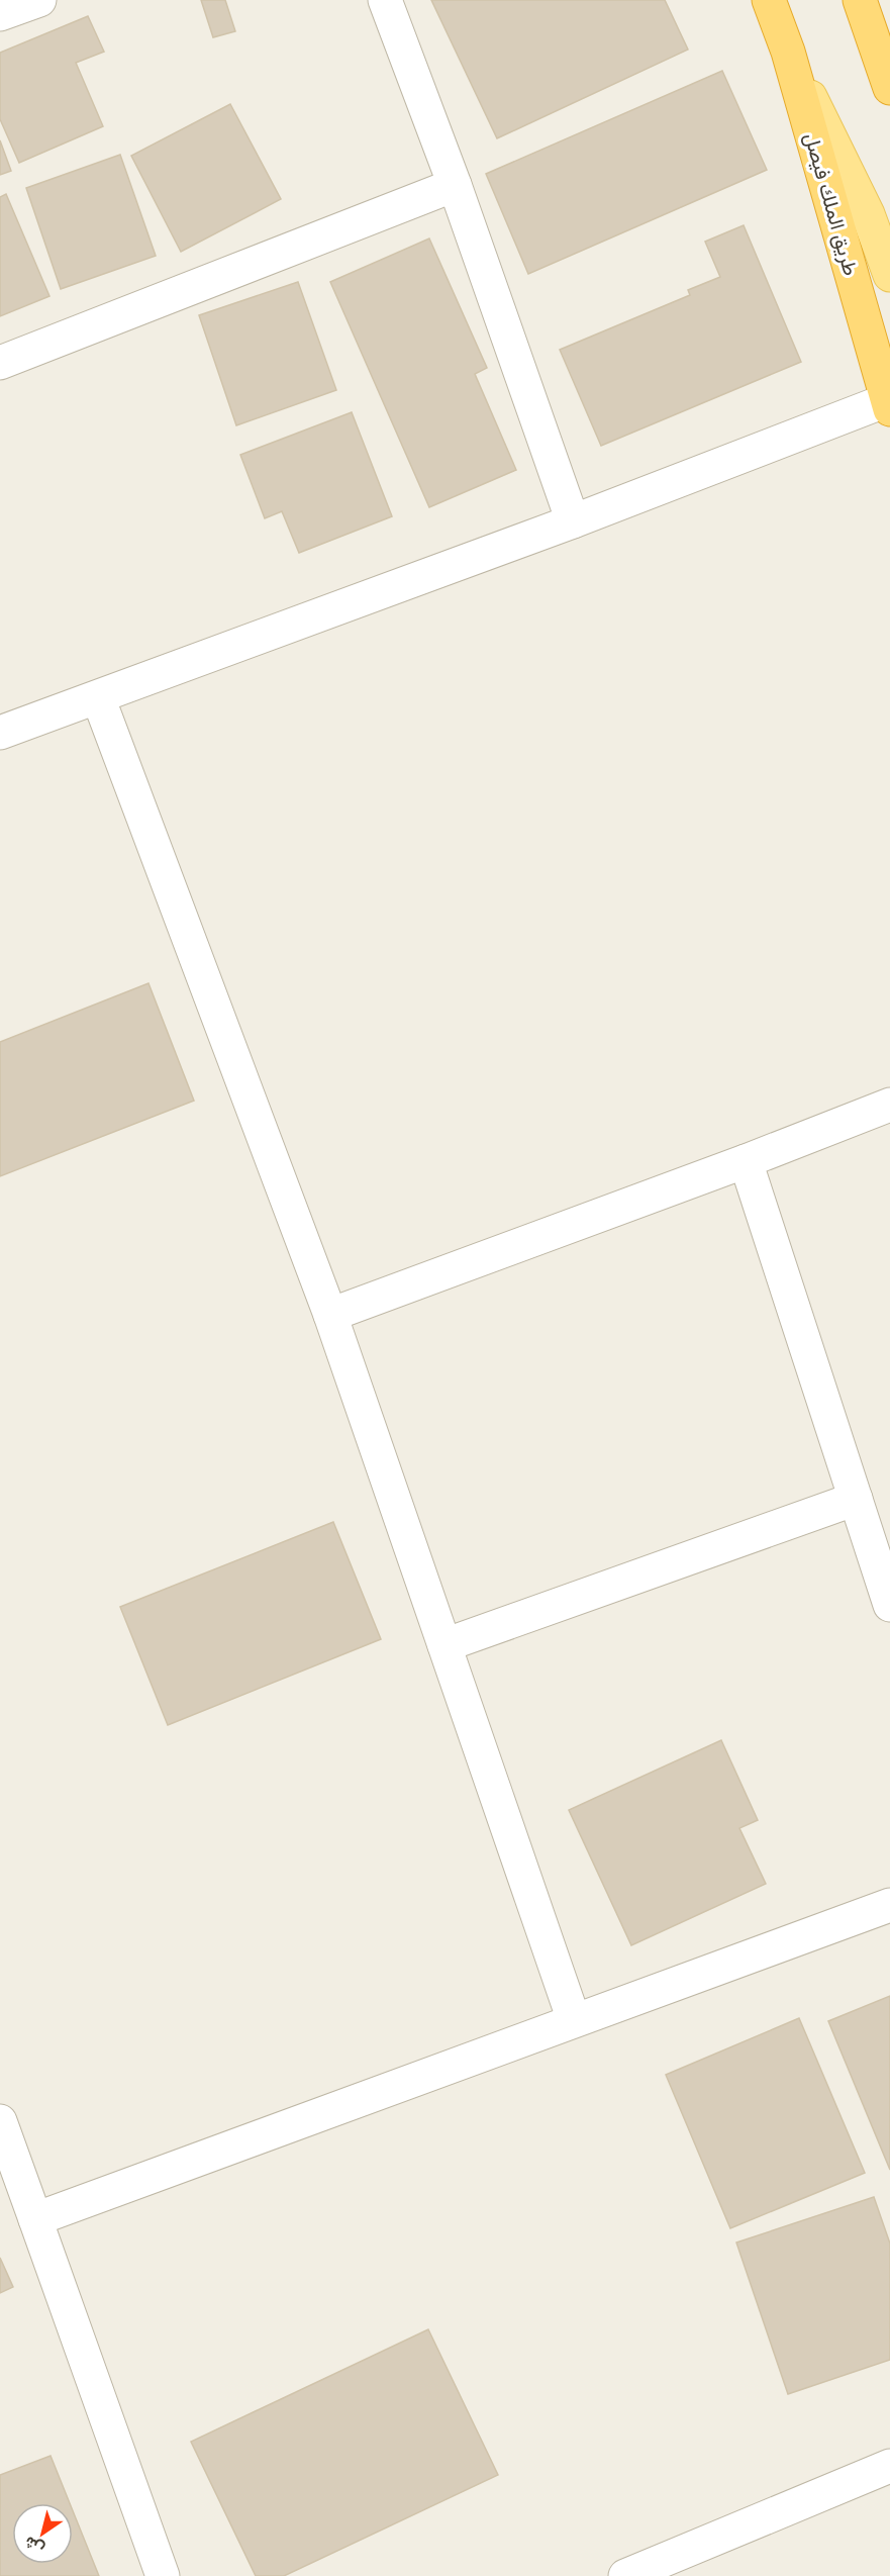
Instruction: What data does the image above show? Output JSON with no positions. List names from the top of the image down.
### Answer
{
  "streets": {
    "highway": ["طريق الملك فيصل"]
  },
  "north": "bottom left"
}
